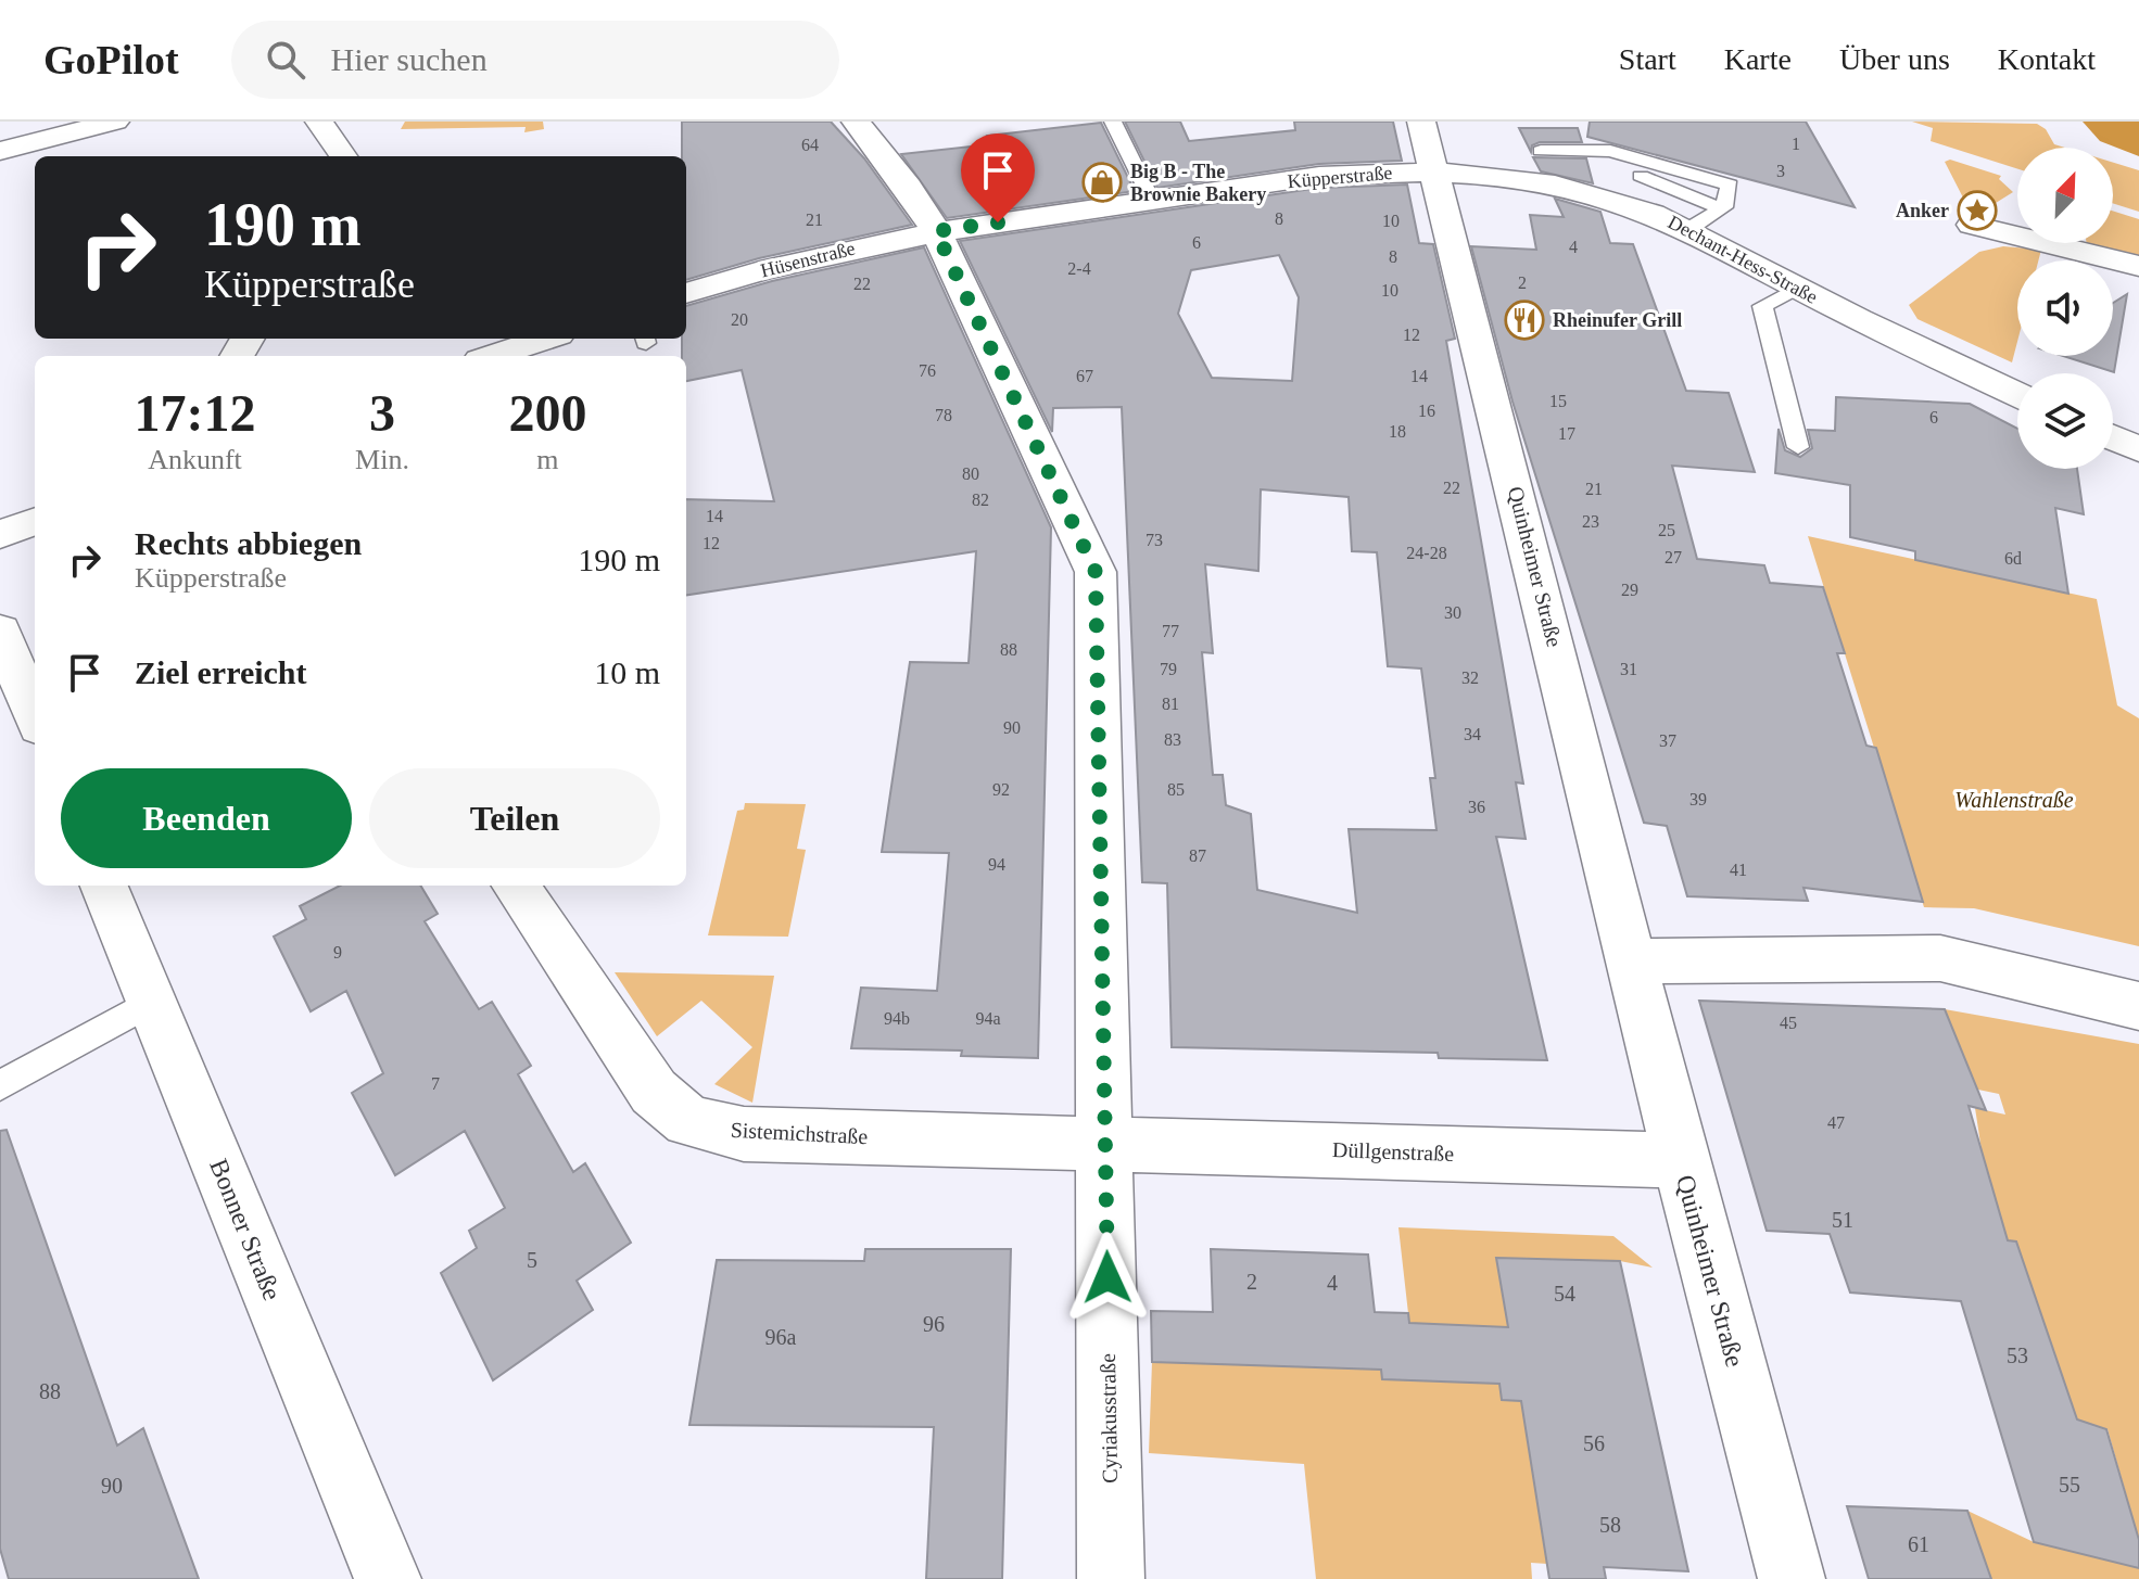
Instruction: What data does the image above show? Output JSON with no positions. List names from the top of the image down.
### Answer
{
  "streets": {
    "street": [
      "Küpperstraße",
      "Hüsenstraße",
      "Dechant-Hess-Straße",
      "Quinheimer Straße",
      "Sistemichstraße",
      "Düllgenstraße",
      "Bonner Straße",
      "Cyriakusstraße"
    ]
  },
  "crossings": [
    ["Küpperstraße", "Hüsenstraße"],
    ["Küpperstraße", "Dechant-Hess-Straße"],
    ["Küpperstraße", "Quinheimer Straße"],
    ["Küpperstraße", "Cyriakusstraße"],
    ["Hüsenstraße", "Cyriakusstraße"],
    ["Dechant-Hess-Straße", "Quinheimer Straße"],
    ["Quinheimer Straße", "Düllgenstraße"],
    ["Sistemichstraße", "Düllgenstraße"],
    ["Sistemichstraße", "Cyriakusstraße"],
    ["Düllgenstraße", "Cyriakusstraße"]
  ],
  "parks": ["Wahlenstraße"],
  "places": {
    "shop": ["Big B - The Brownie Bakery"],
    "place": ["Anker"],
    "restaurant": ["Rheinufer Grill"]
  },
  "house_numbers": [
    "1",
    "64",
    "3",
    "8",
    "21",
    "10",
    "6",
    "4",
    "8",
    "2-4",
    "2",
    "22",
    "10",
    "20",
    "12",
    "76",
    "67",
    "14",
    "15",
    "16",
    "78",
    "6",
    "18",
    "17",
    "80",
    "22",
    "21",
    "82",
    "14",
    "23",
    "25",
    "73",
    "12",
    "24-28",
    "27",
    "6d",
    "29",
    "30",
    "77",
    "88",
    "79",
    "31",
    "32",
    "81",
    "90",
    "34",
    "83",
    "37",
    "92",
    "85",
    "39",
    "36",
    "87",
    "94",
    "41",
    "9",
    "94b",
    "94a",
    "45",
    "7",
    "47",
    "51",
    "5",
    "2",
    "4",
    "54",
    "96",
    "96a",
    "53",
    "88",
    "56",
    "55",
    "90",
    "58",
    "61"
  ],
  "north": "top right",
  "page": {
    "header": "GoPilot",
    "search": "Hier suchen",
    "nav": [
      "Start",
      "Karte",
      "Über uns",
      "Kontakt"
    ],
    "turn": ["190 m", "Küpperstraße"],
    "eta": [
      "17:12",
      "Ankunft",
      "3",
      "Min.",
      "200",
      "m"
    ],
    "list": [
      {
        "name": "Rechts abbiegen",
        "note": "Küpperstraße",
        "value": "190 m"
      },
      {
        "name": "Ziel erreicht",
        "value": "10 m"
      }
    ],
    "buttons": ["Beenden", "Teilen"]
  }
}
